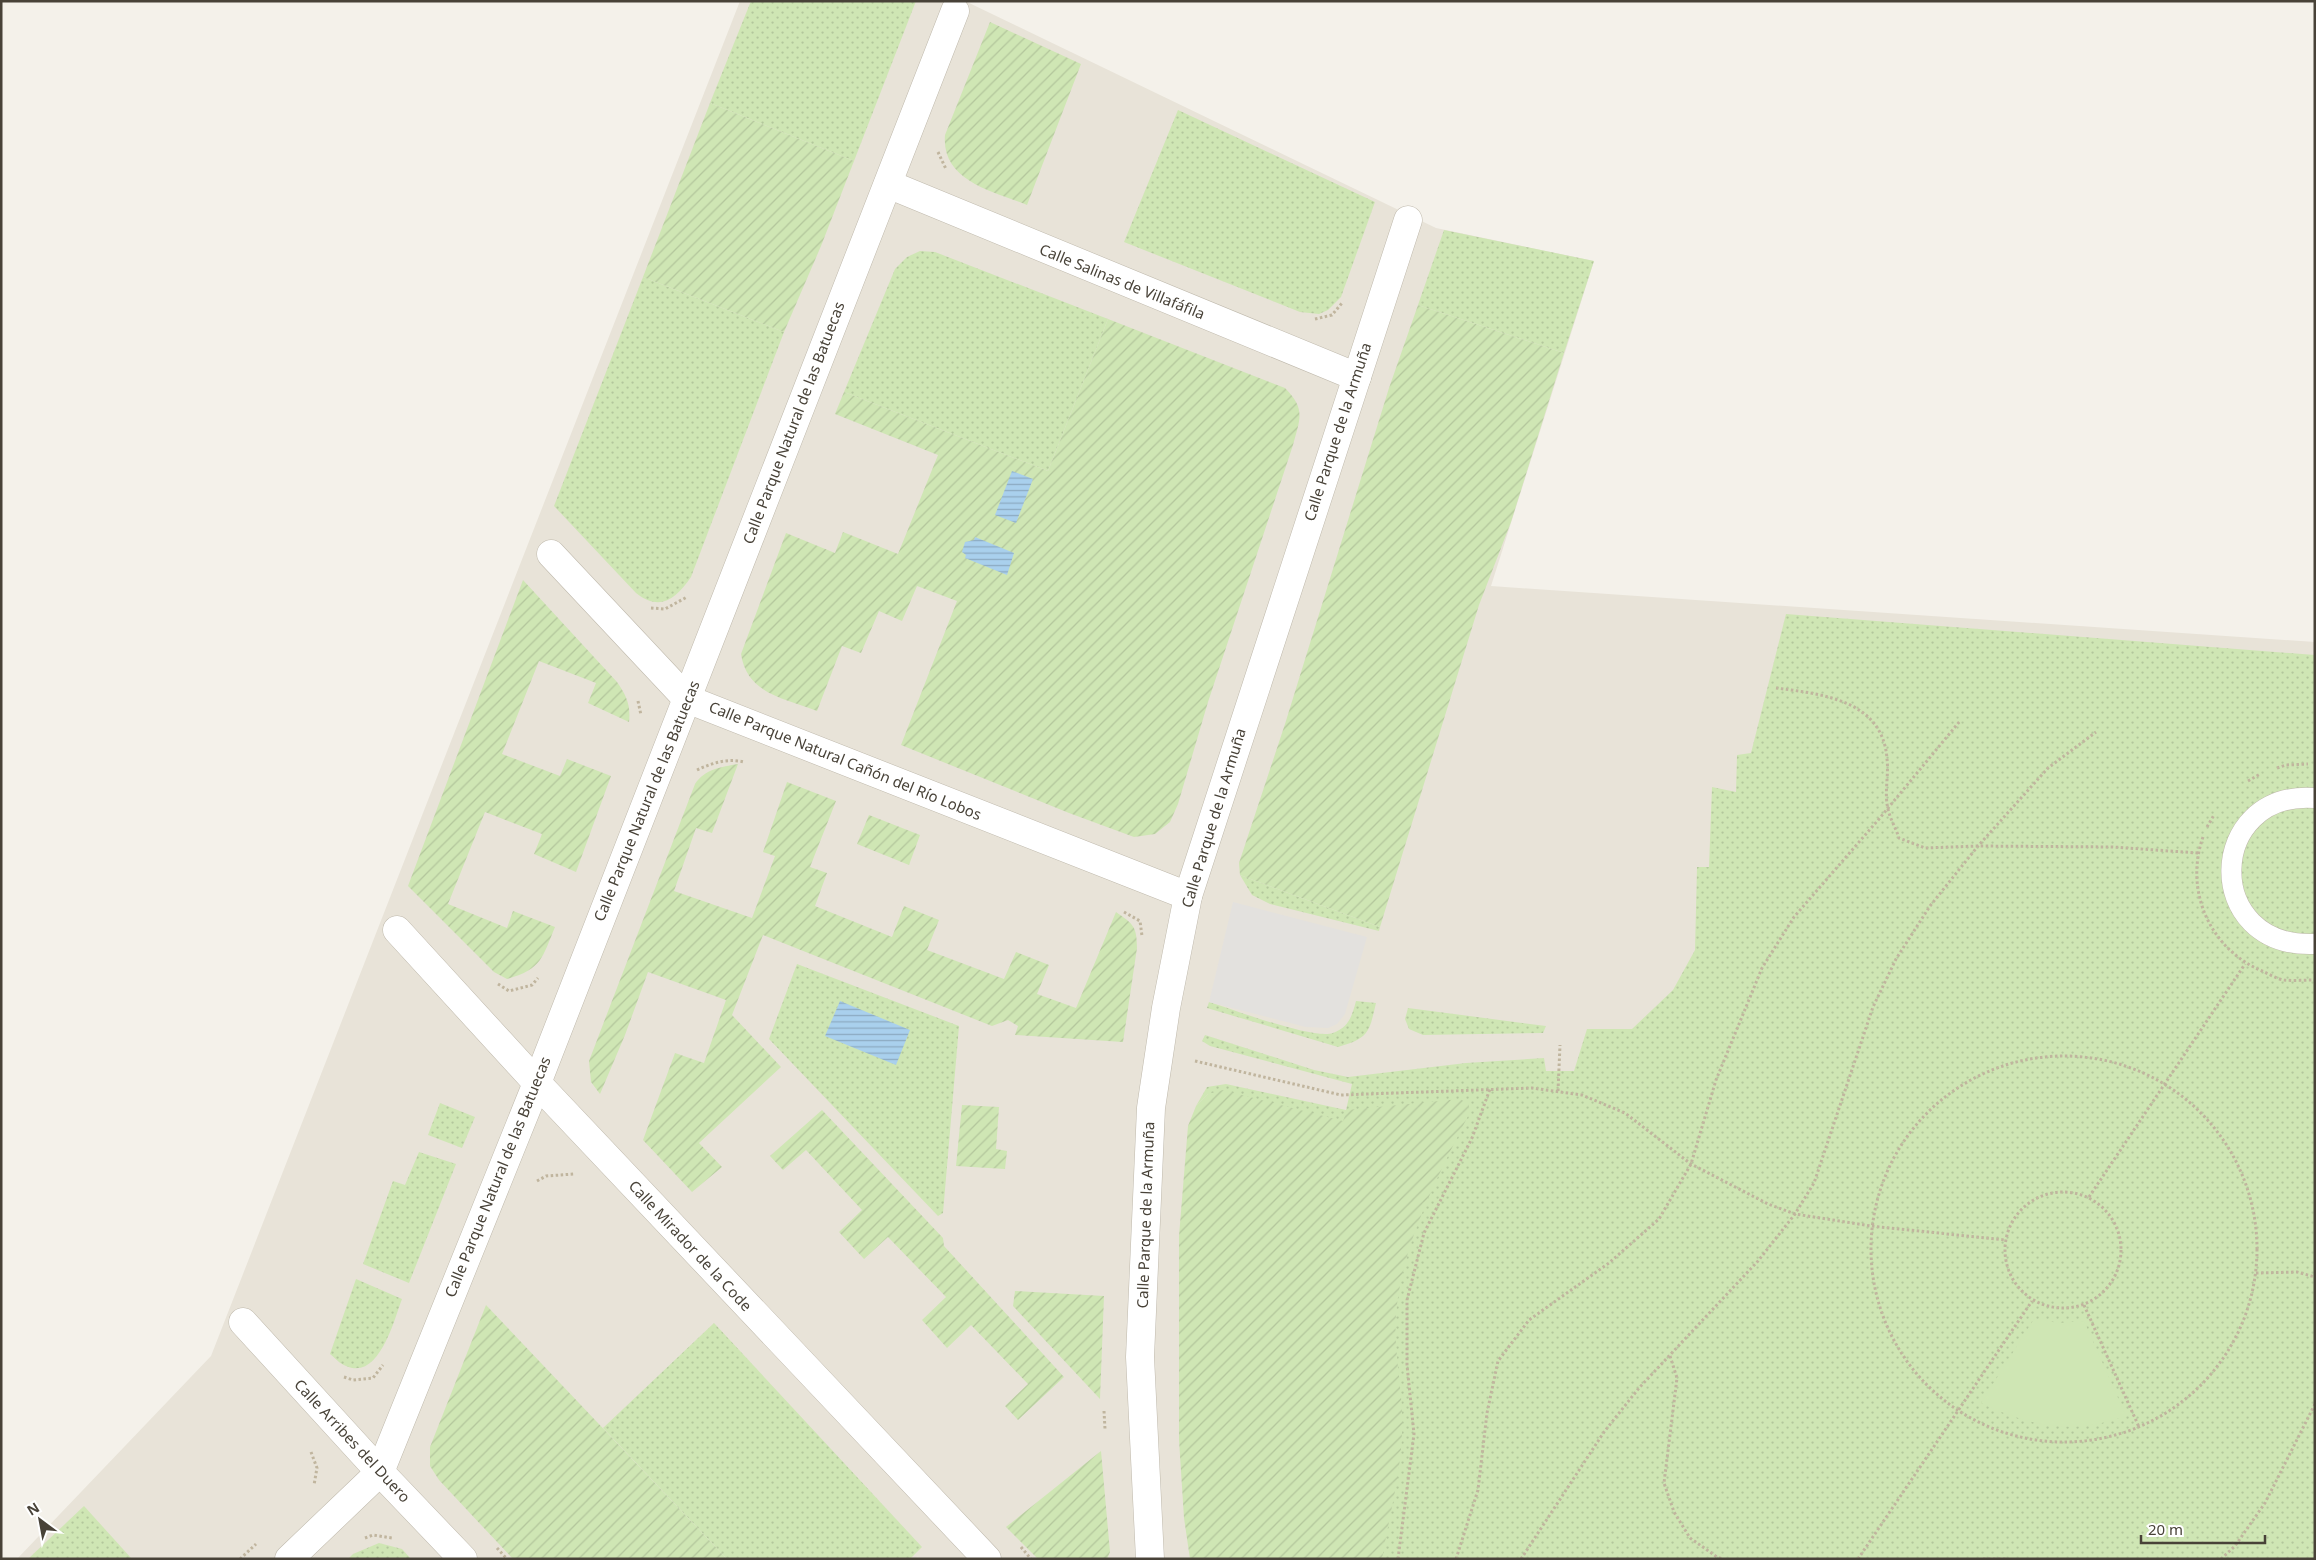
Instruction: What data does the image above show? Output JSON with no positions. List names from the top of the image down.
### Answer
{
  "streets": {
    "street": [
      "Calle Salinas de Villafáfila",
      "Calle Parque Natural de las Batuecas",
      "Calle Parque de la Armuña",
      "Calle Parque Natural Cañón del Río Lobos",
      "Calle Mirador de la Code",
      "Calle Arribes del Duero"
    ]
  },
  "crossings": [
    ["Calle Salinas de Villafáfila", "Calle Parque Natural de las Batuecas"],
    ["Calle Salinas de Villafáfila", "Calle Parque de la Armuña"],
    ["Calle Parque Natural de las Batuecas", "Calle Parque Natural Cañón del Río Lobos"],
    ["Calle Parque Natural de las Batuecas", "Calle Mirador de la Code"],
    ["Calle Parque Natural de las Batuecas", "Calle Arribes del Duero"],
    ["Calle Parque de la Armuña", "Calle Parque Natural Cañón del Río Lobos"]
  ],
  "scale_bar": "20 m",
  "north": "top left"
}
